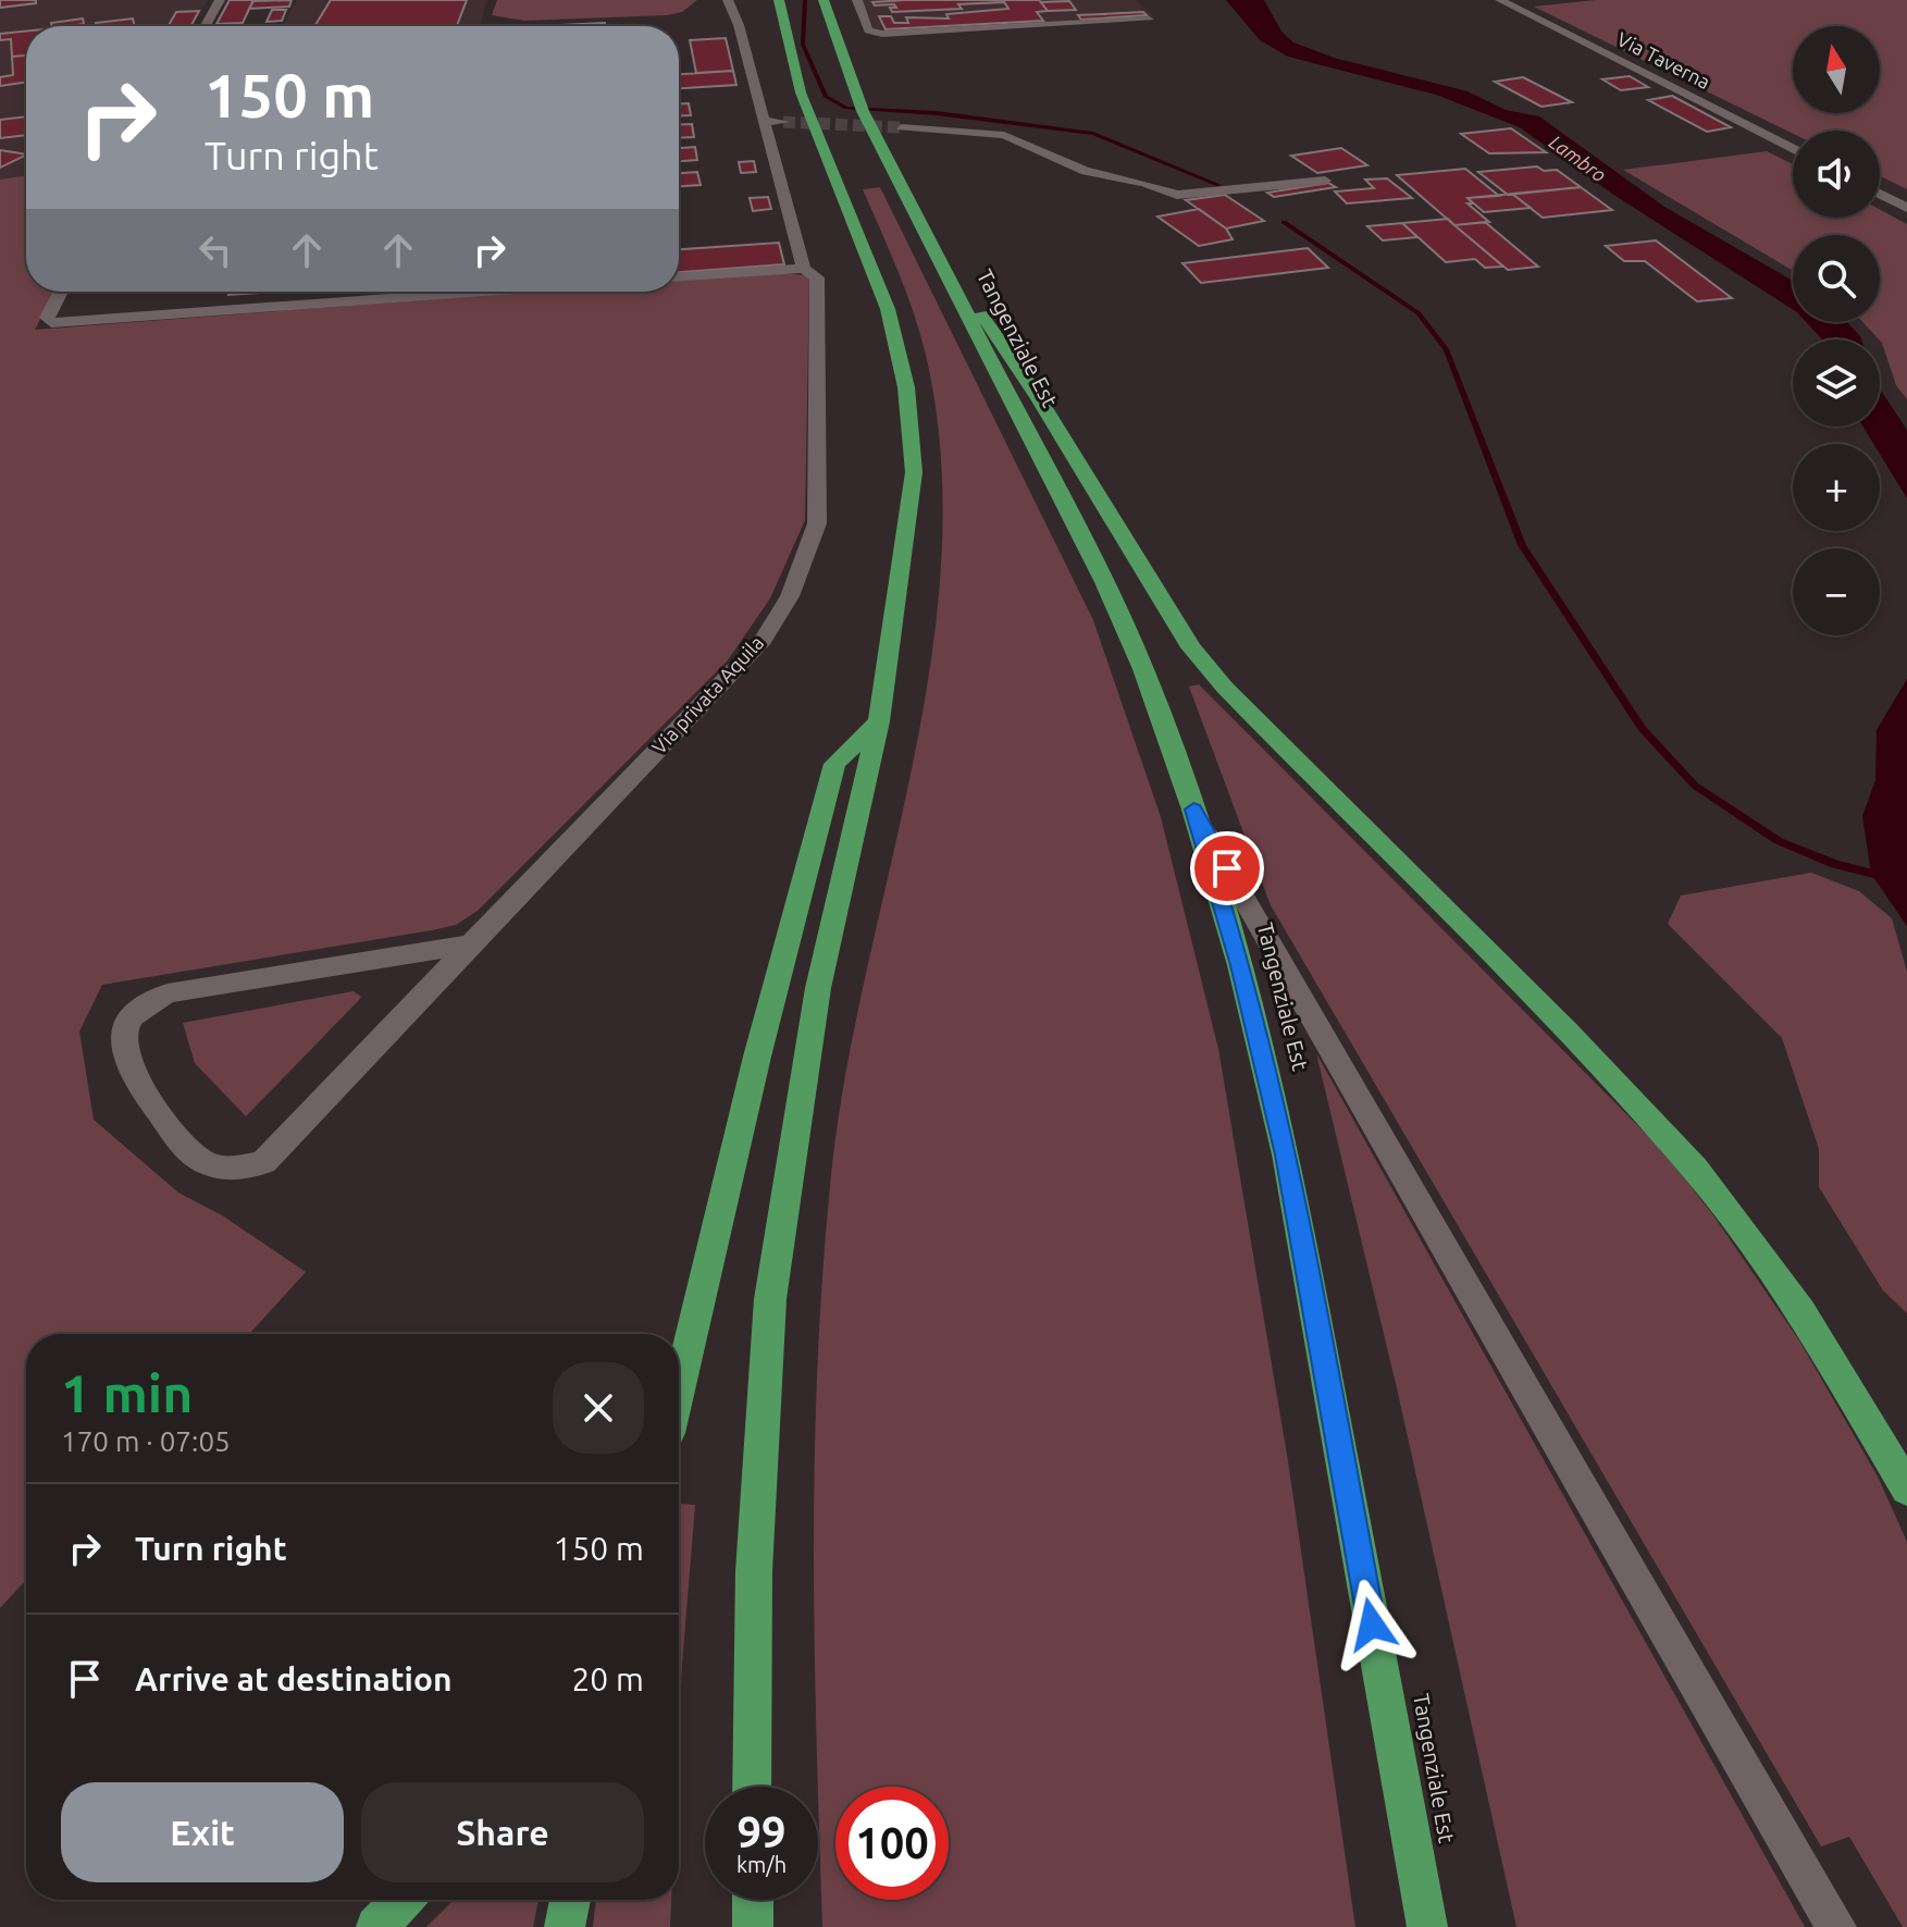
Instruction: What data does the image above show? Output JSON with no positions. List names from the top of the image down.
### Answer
{
  "streets": {
    "highway": ["Tangenziale Est"],
    "street": ["Via Taverna", "Via privata Aquila"]
  },
  "water": ["Lambro"],
  "north": "top",
  "page": {
    "map_buttons": ["+", "−"],
    "turn": ["150 m", "Turn right"],
    "heading": ["1 min", "170 m · 07:05"],
    "list": [
      {
        "name": "Turn right",
        "value": "150 m"
      },
      {
        "name": "Arrive at destination",
        "value": "20 m"
      }
    ],
    "buttons": ["Exit", "Share"],
    "speed": "99 km/h",
    "limit": "100"
  }
}
